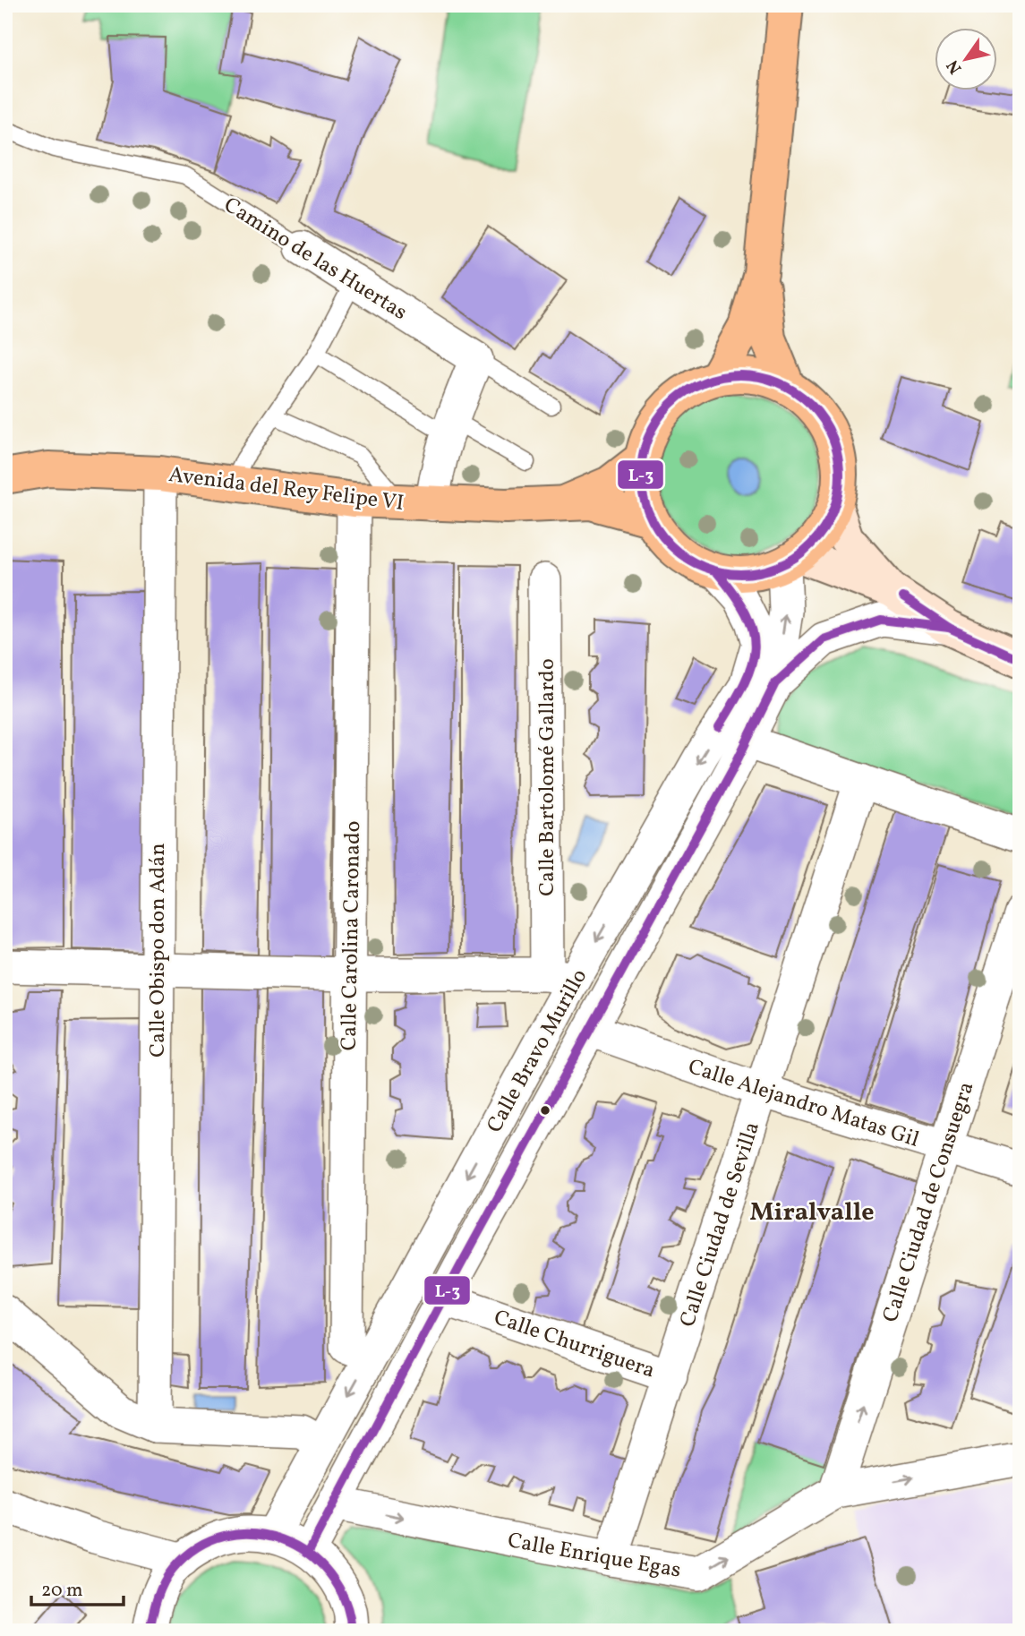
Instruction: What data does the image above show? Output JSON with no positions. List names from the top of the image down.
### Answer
{
  "streets": {
    "main road": ["Avenida del Rey Felipe VI"],
    "street": [
      "Camino de las Huertas",
      "Calle Bartolomé Gallardo",
      "Calle Carolina Caronado",
      "Calle Obispo don Adán",
      "Calle Bravo Murillo",
      "Calle Alejandro Matas Gil",
      "Calle Ciudad de Consuegra",
      "Calle Ciudad de Sevilla",
      "Calle Churriguera",
      "Calle Enrique Egas"
    ]
  },
  "crossings": [
    ["Avenida del Rey Felipe VI", "Calle Carolina Caronado"],
    ["Avenida del Rey Felipe VI", "Calle Obispo don Adán"],
    ["Calle Bartolomé Gallardo", "Calle Bravo Murillo"],
    ["Calle Carolina Caronado", "Calle Bravo Murillo"],
    ["Calle Bravo Murillo", "Calle Alejandro Matas Gil"],
    ["Calle Bravo Murillo", "Calle Churriguera"],
    ["Calle Bravo Murillo", "Calle Enrique Egas"],
    ["Calle Alejandro Matas Gil", "Calle Ciudad de Consuegra"],
    ["Calle Alejandro Matas Gil", "Calle Ciudad de Sevilla"],
    ["Calle Ciudad de Consuegra", "Calle Enrique Egas"],
    ["Calle Ciudad de Sevilla", "Calle Churriguera"],
    ["Calle Ciudad de Sevilla", "Calle Enrique Egas"]
  ],
  "one_way": ["Calle Ciudad de Consuegra", "Calle Enrique Egas"],
  "districts": ["Miralvalle"],
  "lines": ["transit line L-3"],
  "scale_bar": "20 m",
  "north": "bottom left"
}
